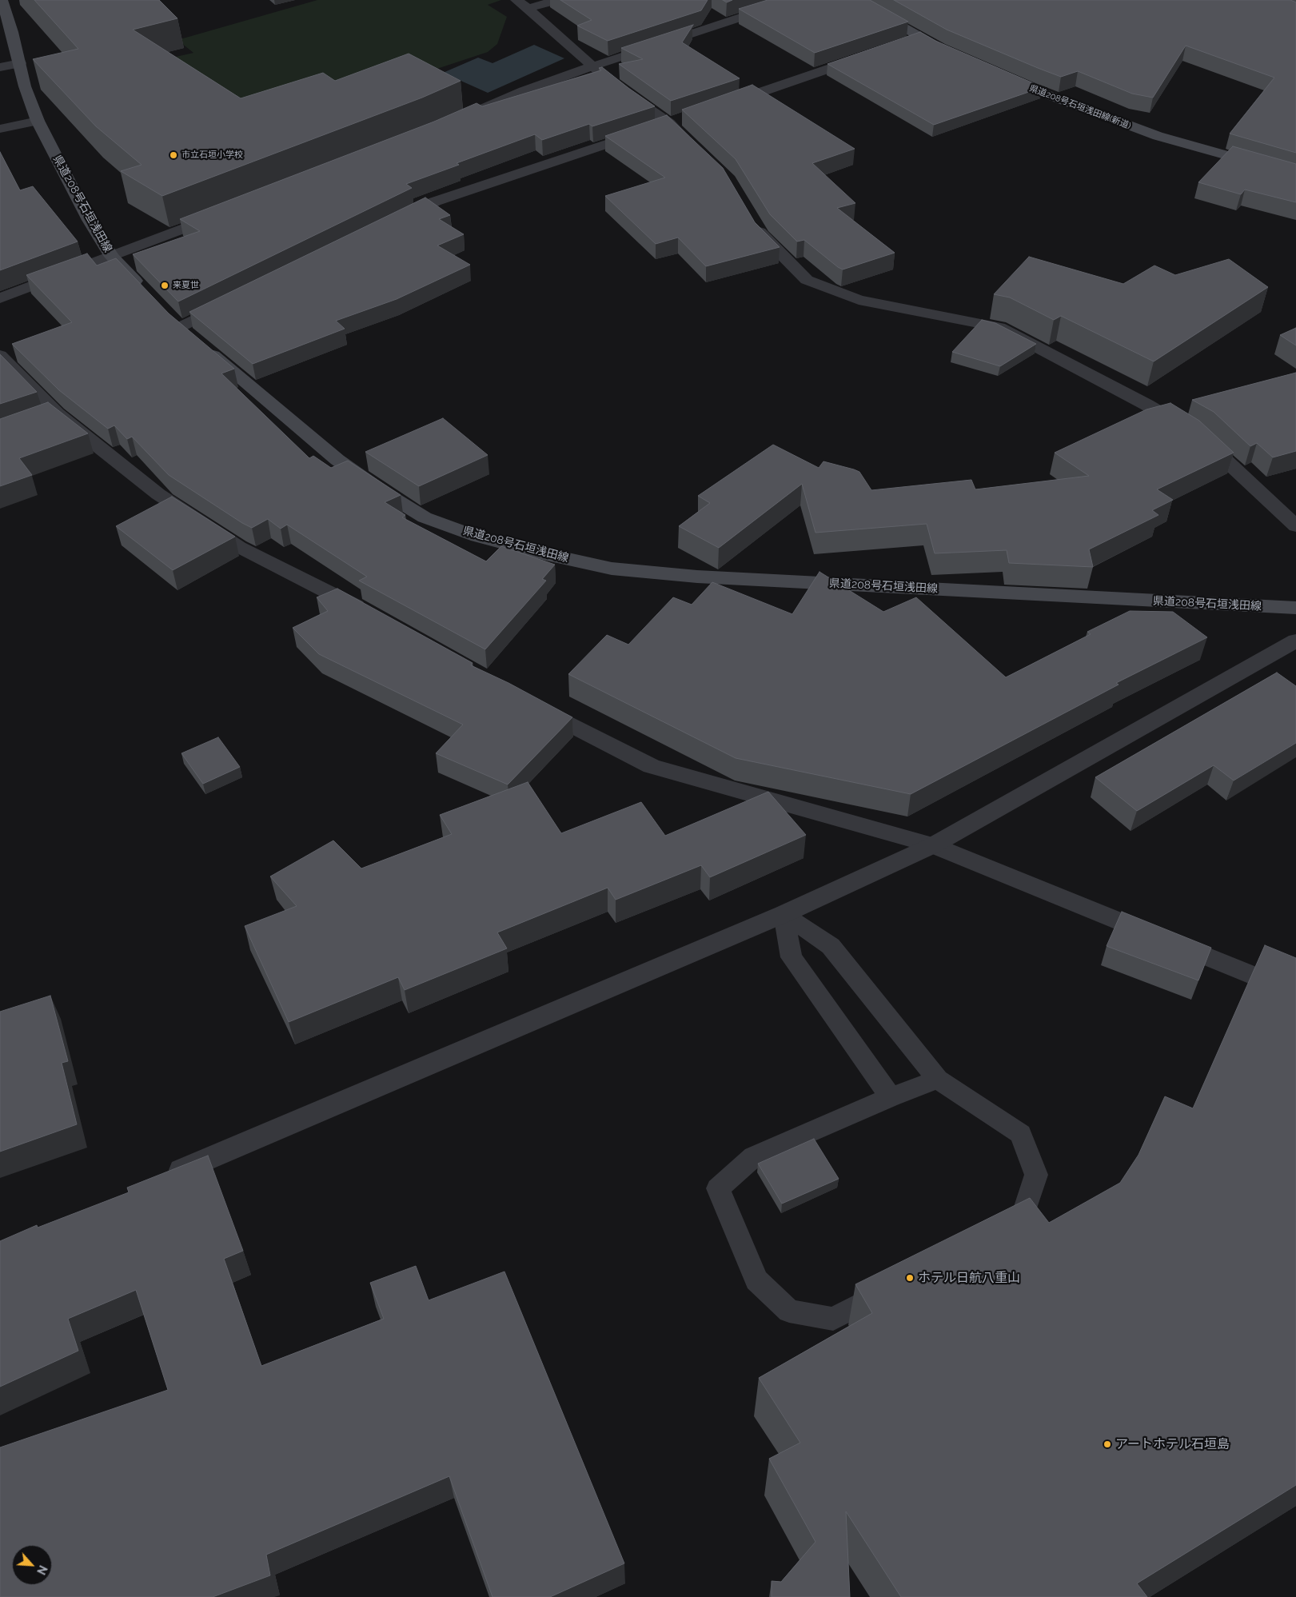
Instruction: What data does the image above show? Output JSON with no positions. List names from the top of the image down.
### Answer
{
  "streets": {
    "main road": ["県道208号石垣浅田線(新道)", "県道208号石垣浅田線"]
  },
  "places": [
    "市立石垣小学校",
    "来夏世",
    "ホテル日航八重山",
    "アートホテル石垣島"
  ],
  "north": "bottom right"
}
